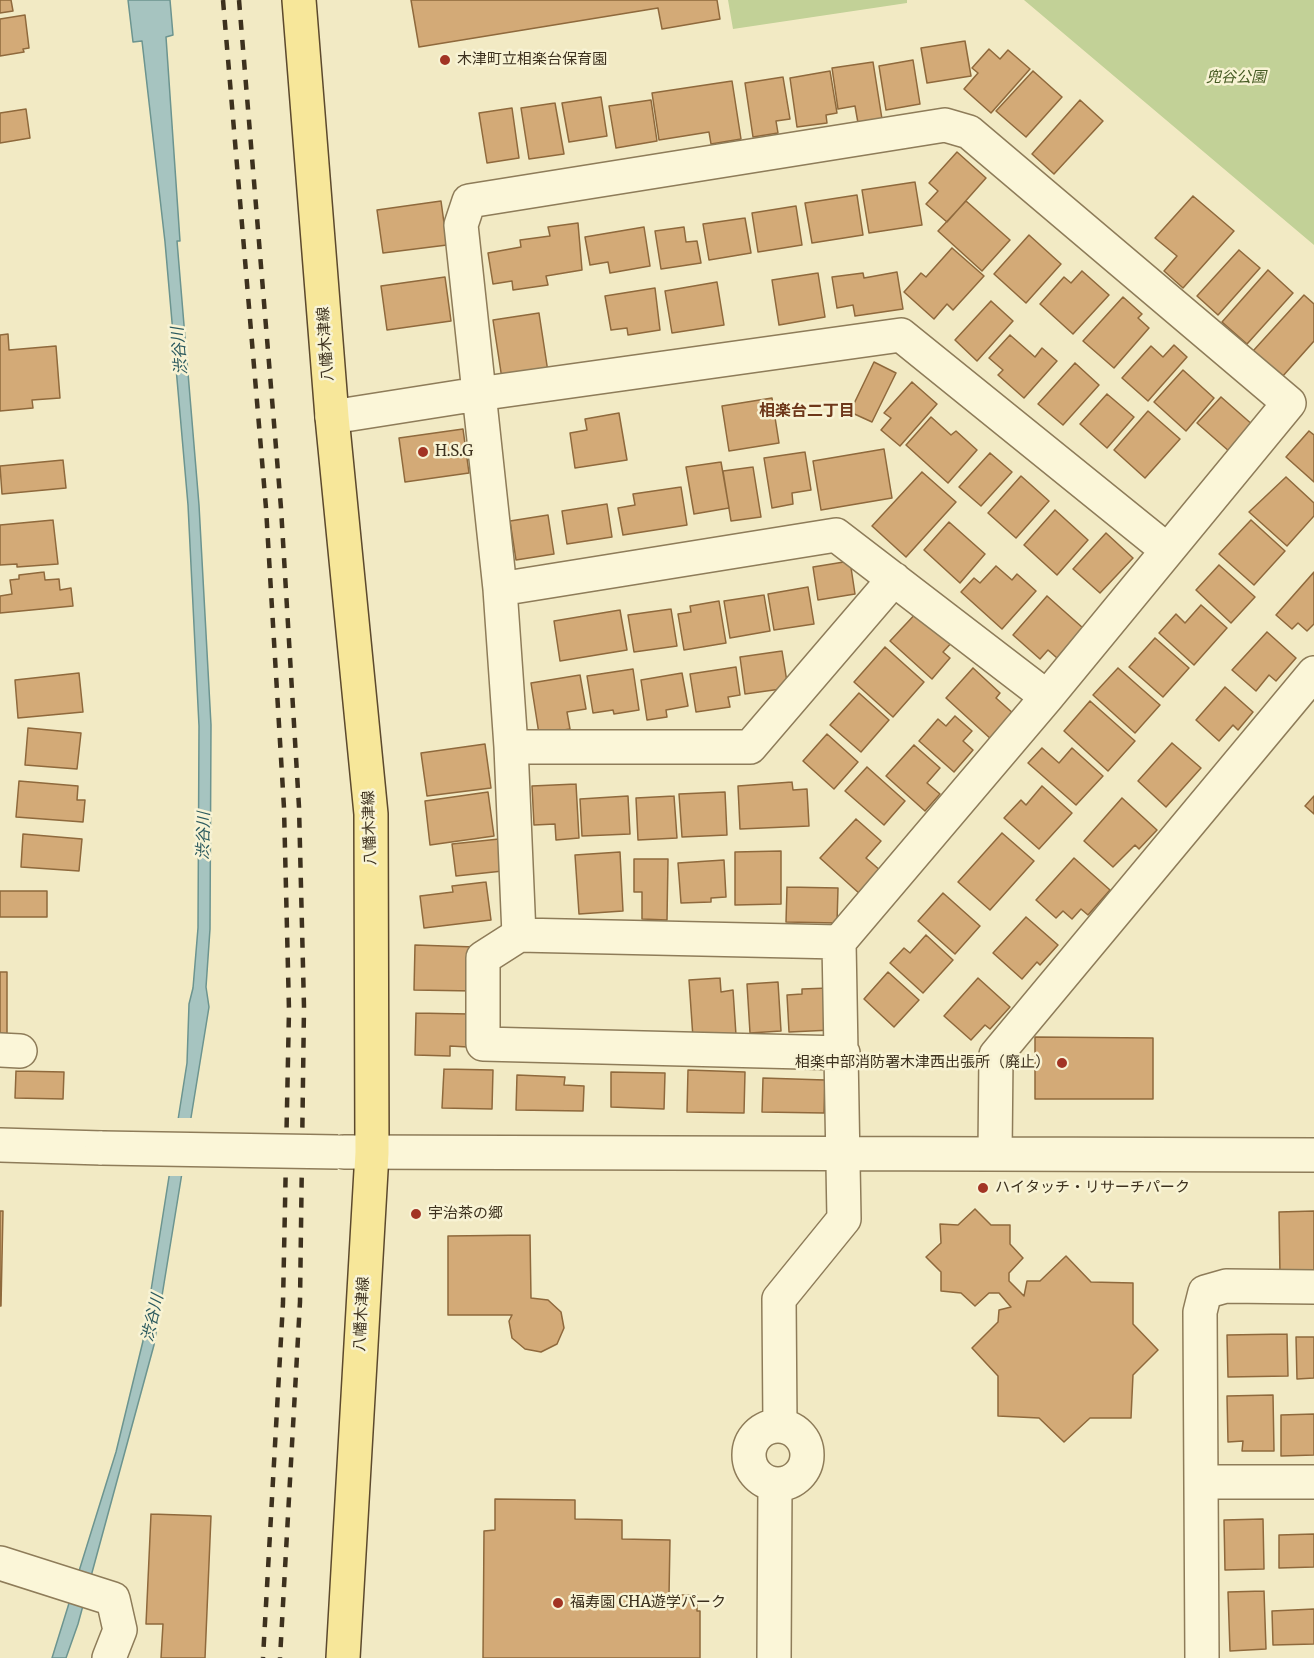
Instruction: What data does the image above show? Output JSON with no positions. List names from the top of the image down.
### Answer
{
  "streets": {
    "main road": ["八幡木津線"]
  },
  "districts": ["相楽台二丁目"],
  "water": ["渋谷川"],
  "parks": ["兜谷公園"],
  "places": [
    "木津町立相楽台保育園",
    "H.S.G",
    "相楽中部消防署木津西出張所（廃止）",
    "ハイタッチ・リサーチパーク",
    "宇治茶の郷",
    "福寿園 CHA遊学パーク"
  ]
}
